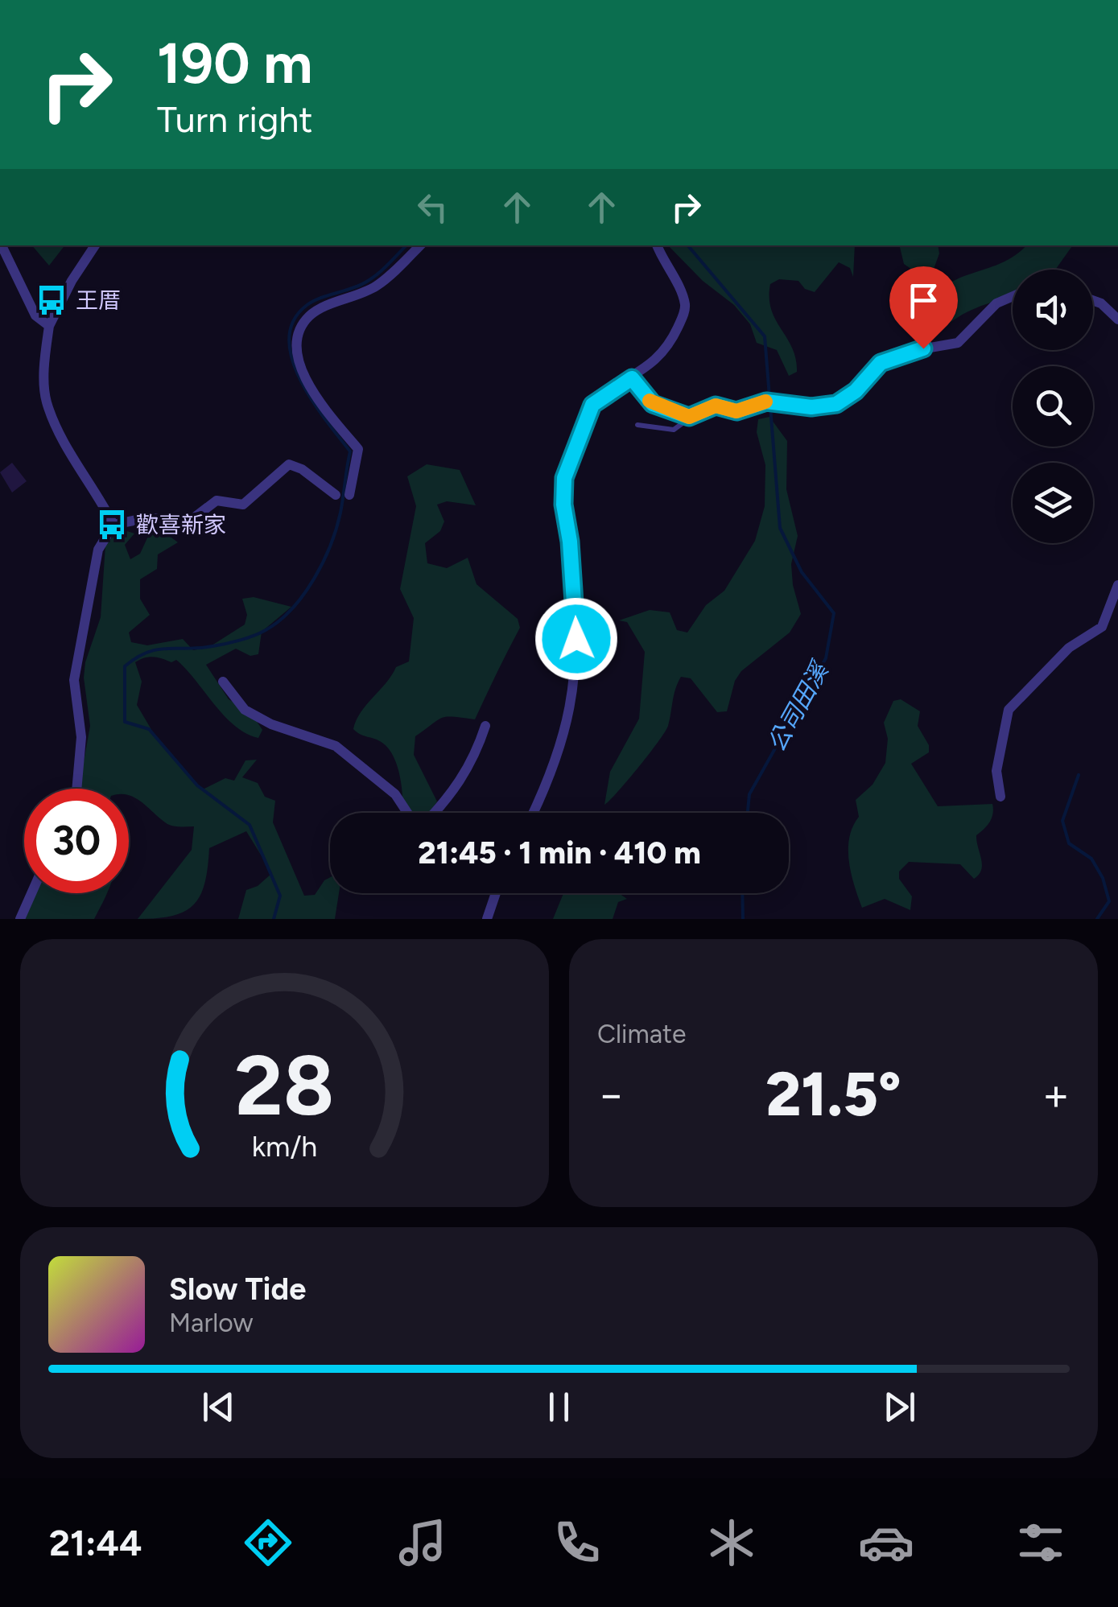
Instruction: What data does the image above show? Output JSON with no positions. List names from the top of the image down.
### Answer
{
  "water": ["公司田溪"],
  "places": {
    "bus stop": ["王厝", "歡喜新家"]
  },
  "page": {
    "turn": ["190 m", "Turn right"],
    "limit": "30",
    "trip": "21:45 · 1 min · 410 m",
    "tile": "Climate",
    "heat": ["−", "21.5°", "+"],
    "song": ["Slow Tide", "Marlow"],
    "tabs": "21:44",
    "gauge": ["28", "km/h"]
  }
}
